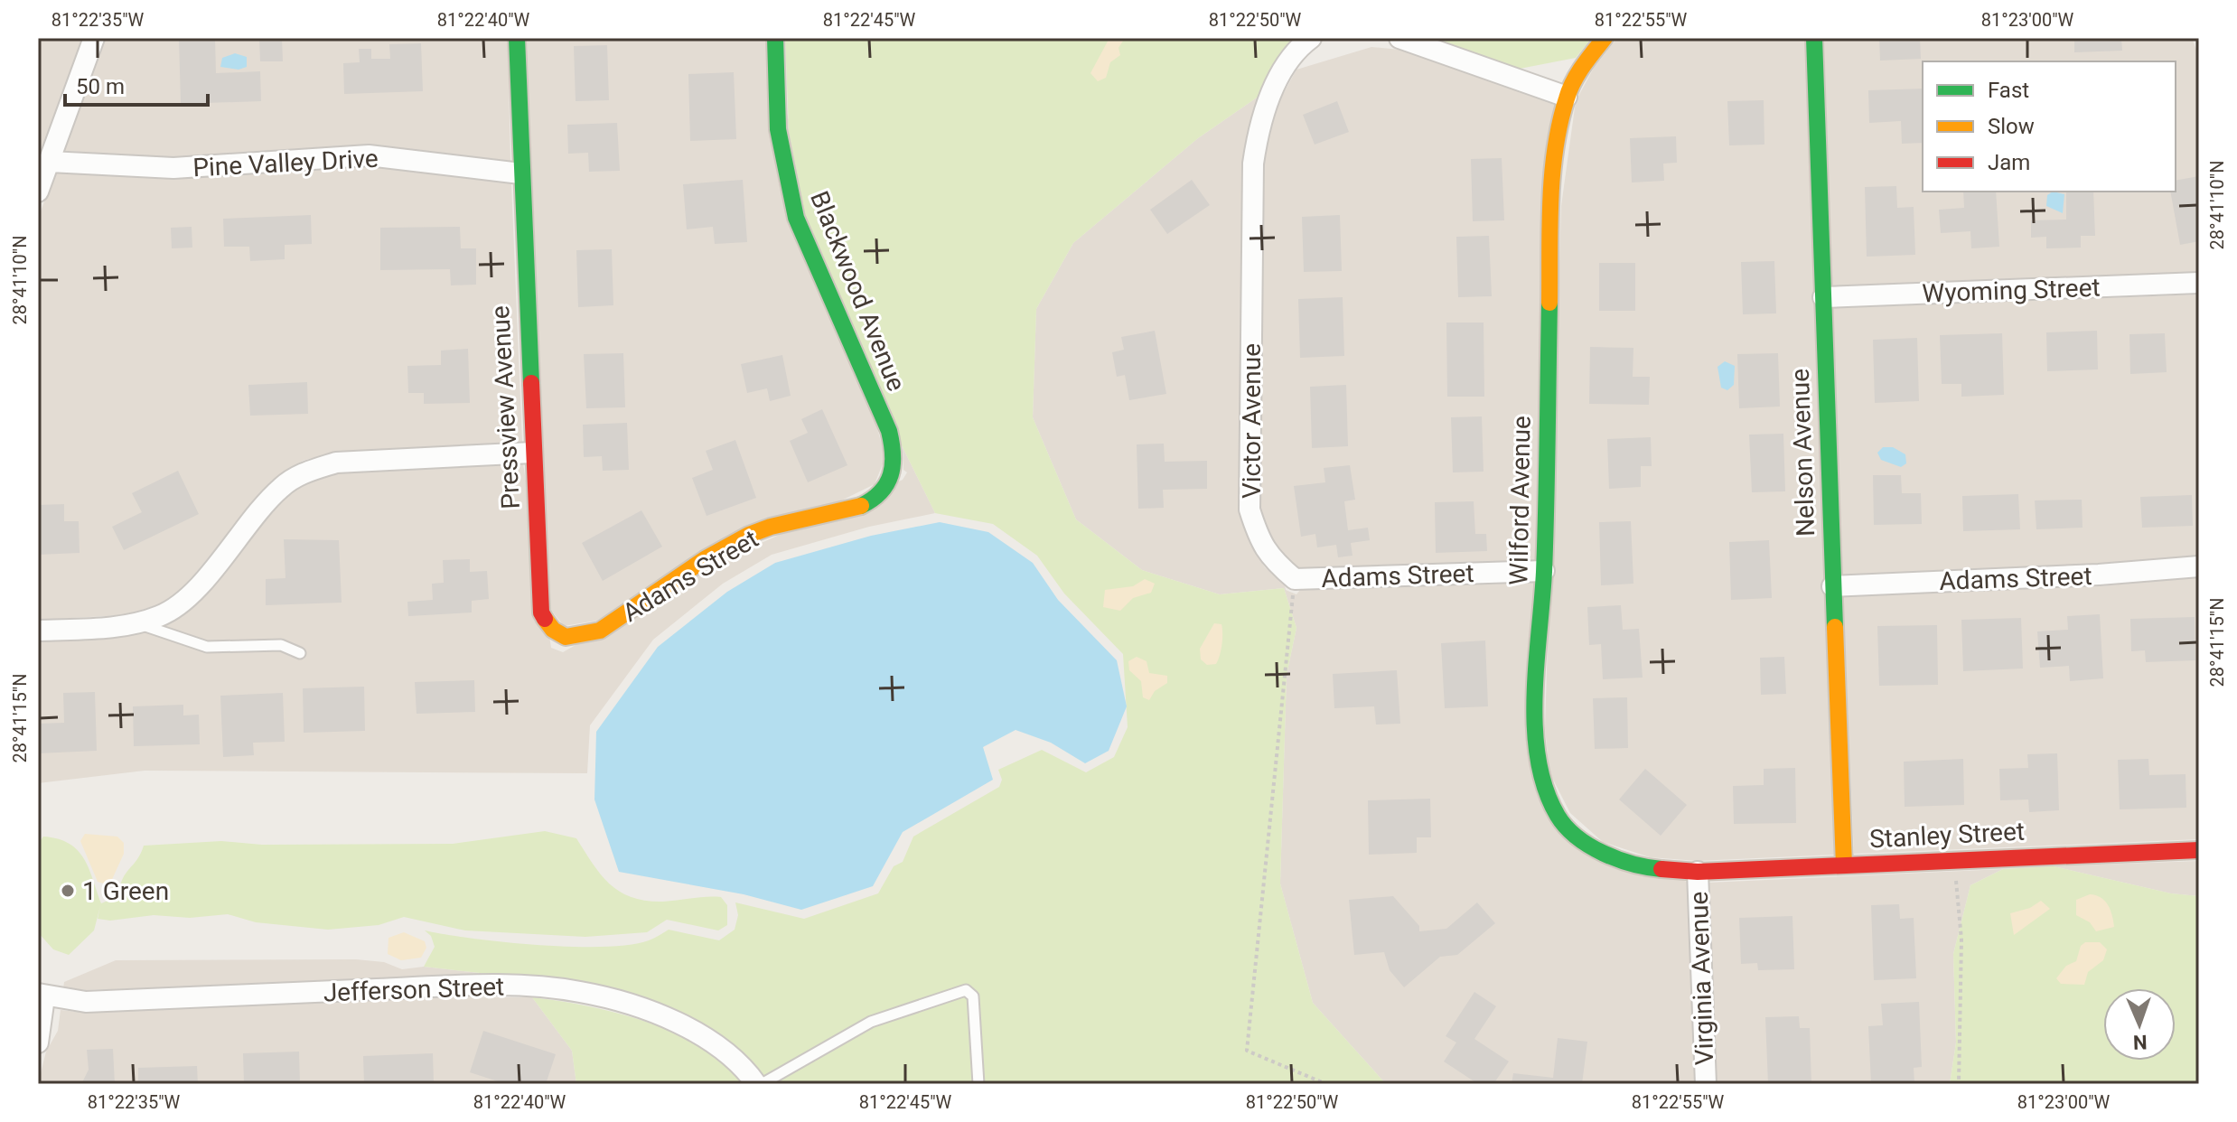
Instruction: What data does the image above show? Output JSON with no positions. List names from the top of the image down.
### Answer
{
  "streets": {
    "street": [
      "Pine Valley Drive",
      "Wyoming Street",
      "Blackwood Avenue",
      "Pressview Avenue",
      "Victor Avenue",
      "Nelson Avenue",
      "Wilford Avenue",
      "Adams Street",
      "Stanley Street",
      "Virginia Avenue",
      "Jefferson Street"
    ]
  },
  "crossings": [
    ["Pine Valley Drive", "Pressview Avenue"],
    ["Wyoming Street", "Nelson Avenue"],
    ["Blackwood Avenue", "Adams Street"],
    ["Pressview Avenue", "Adams Street"],
    ["Victor Avenue", "Adams Street"],
    ["Nelson Avenue", "Adams Street"],
    ["Nelson Avenue", "Stanley Street"],
    ["Wilford Avenue", "Adams Street"],
    ["Wilford Avenue", "Stanley Street"],
    ["Wilford Avenue", "Virginia Avenue"],
    ["Stanley Street", "Virginia Avenue"]
  ],
  "places": ["1 Green"],
  "legend": ["Fast", "Slow", "Jam"],
  "scale_bar": "50 m",
  "north": "bottom",
  "coordinates": [
    "81°22'35\"W",
    "81°22'40\"W",
    "81°22'45\"W",
    "81°22'50\"W",
    "81°22'55\"W",
    "81°23'00\"W",
    "28°41'10\"N",
    "28°41'15\"N"
  ]
}
